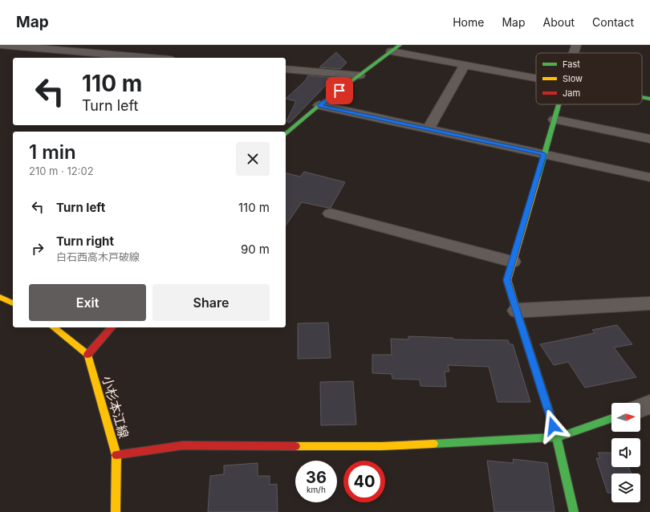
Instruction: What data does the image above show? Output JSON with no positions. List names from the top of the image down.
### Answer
{
  "streets": {
    "street": ["小杉本江線"]
  },
  "legend": ["Fast", "Slow", "Jam"],
  "north": "right",
  "page": {
    "header": "Map",
    "nav": [
      "Home",
      "Map",
      "About",
      "Contact"
    ],
    "turn": ["110 m", "Turn left"],
    "heading": ["1 min", "210 m · 12:02"],
    "list": [
      {
        "name": "Turn left",
        "value": "110 m"
      },
      {
        "name": "Turn right",
        "note": "白石西高木戸破線",
        "value": "90 m"
      }
    ],
    "buttons": ["Exit", "Share"],
    "speed": "36 km/h",
    "limit": "40"
  }
}
